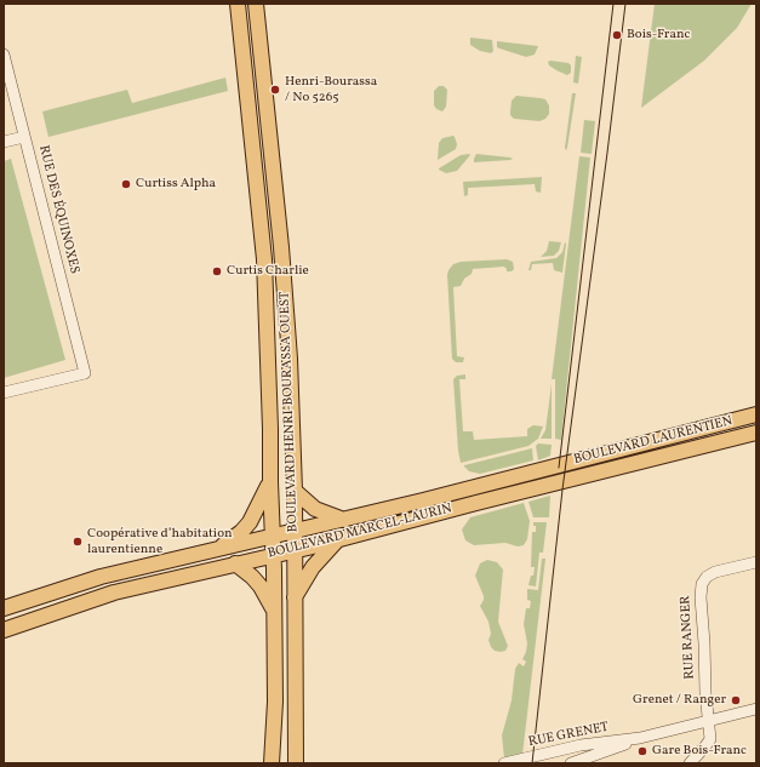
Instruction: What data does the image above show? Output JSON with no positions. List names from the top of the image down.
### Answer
{
  "streets": {
    "main road": ["BOULEVARD HENRI-BOURASSA OUEST", "BOULEVARD LAURENTIEN", "BOULEVARD MARCEL-LAURIN"],
    "street": ["RUE DES ÉQUINOXES", "RUE RANGER", "RUE GRENET"]
  },
  "crossings": [
    ["BOULEVARD HENRI-BOURASSA OUEST", "BOULEVARD MARCEL-LAURIN"],
    ["BOULEVARD LAURENTIEN", "BOULEVARD MARCEL-LAURIN"],
    ["RUE RANGER", "RUE GRENET"]
  ],
  "places": [
    "Bois-Franc",
    "Henri-Bourassa / No 5265",
    "Curtiss Alpha",
    "Curtis Charlie",
    "Coopérative d’habitation laurentienne",
    "Grenet / Ranger",
    "Gare Bois-Franc"
  ]
}
